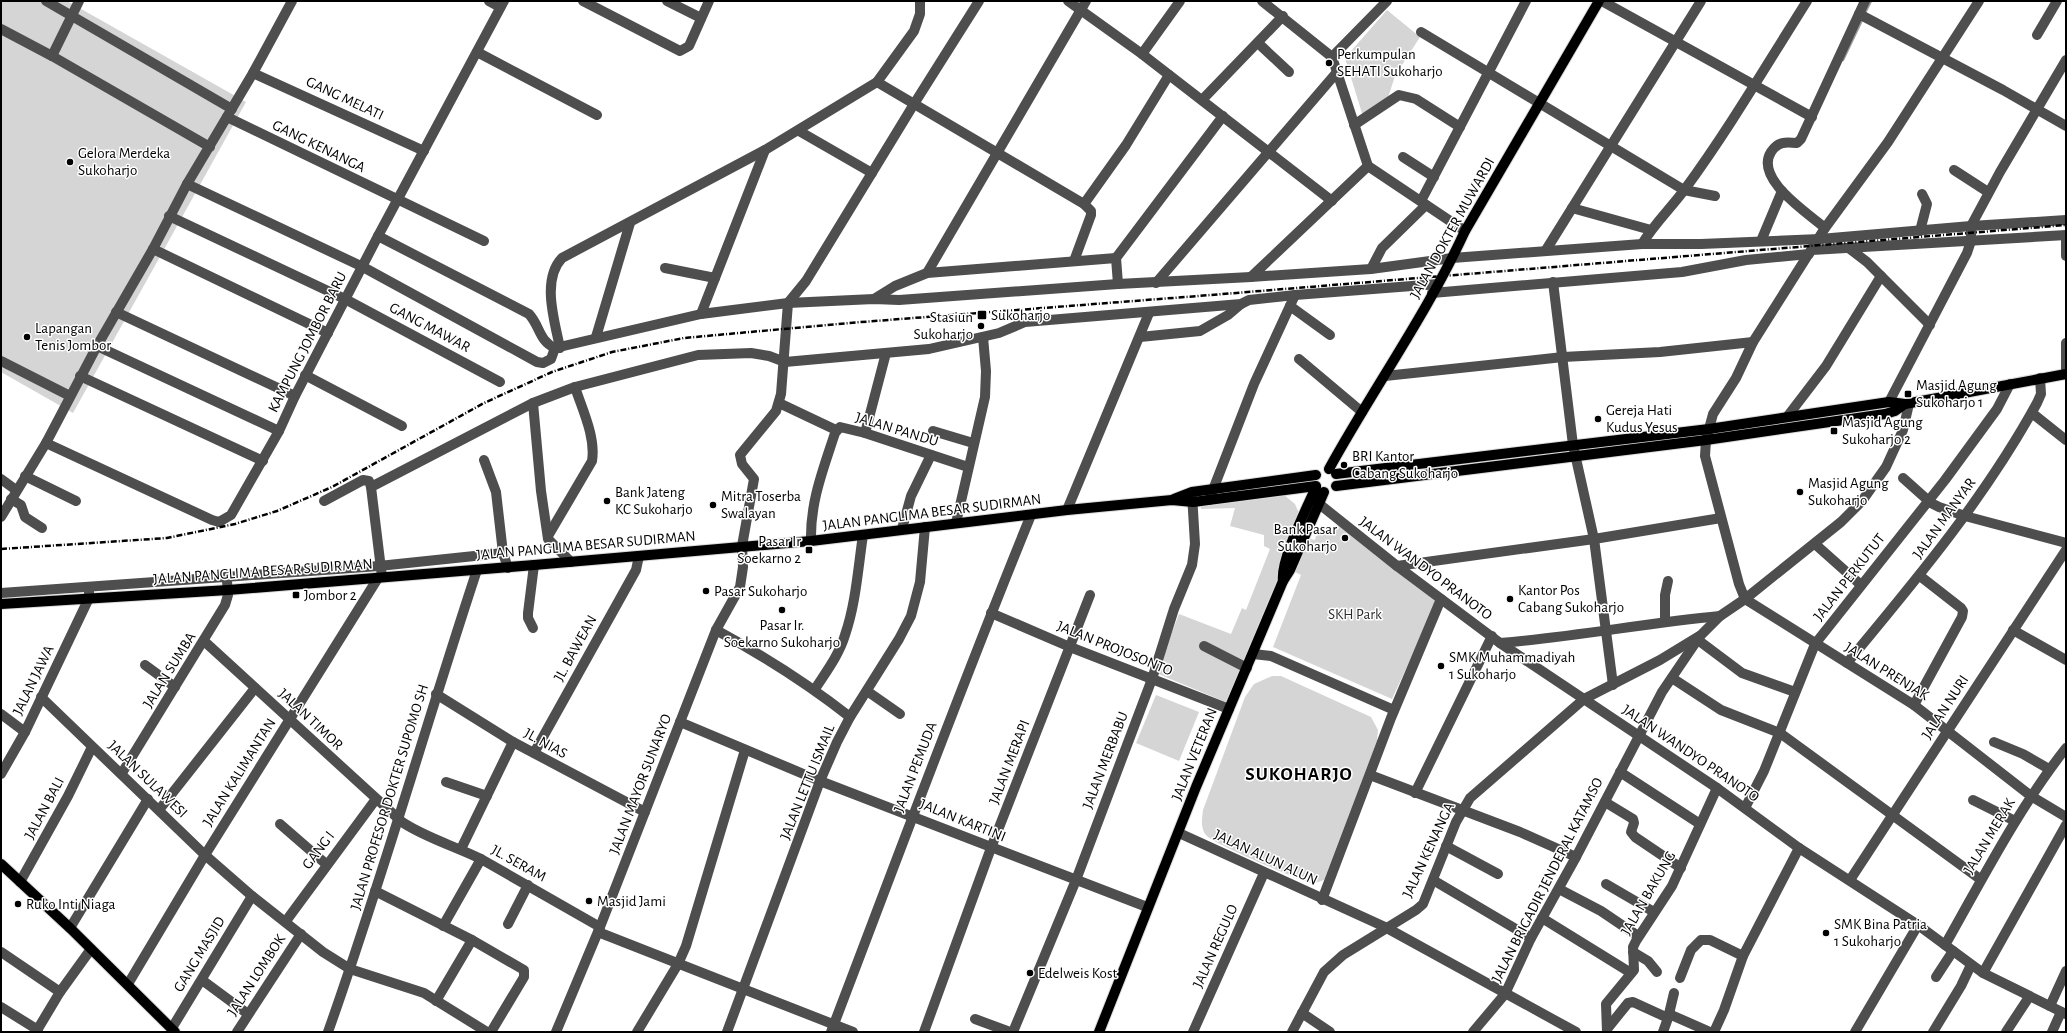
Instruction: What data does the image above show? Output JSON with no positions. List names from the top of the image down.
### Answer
{
  "streets": {
    "main road": ["JALAN DOKTER MUWARDI", "JALAN PANGLIMA BESAR SUDIRMAN", "JALAN VETERAN"],
    "street": [
      "GANG MELATI",
      "GANG KENANGA",
      "GANG MAWAR",
      "KAMPUNG JOMBOR BARU",
      "JALAN PANDU",
      "JALAN MANYAR",
      "JALAN WANDYO PRANOTO",
      "JALAN PERKUTUT",
      "JL. BAWEAN",
      "JALAN PROJOSONTO",
      "JALAN SUMBA",
      "JALAN PRENJAK",
      "JALAN JAWA",
      "JALAN NURI",
      "JALAN TIMOR",
      "JL. NIAS",
      "JALAN MERBABU",
      "JALAN MERAPI",
      "JALAN PEMUDA",
      "JALAN KALIMANTAN",
      "JALAN SULAWESI",
      "JALAN LETTU ISMAIL",
      "JALAN MAYOR SUNARYO",
      "JALAN PROFESOR DOKTER SUPOMO SH",
      "JALAN BALI",
      "JALAN KARTINI",
      "JALAN MERAK",
      "GANG I",
      "JALAN KENANGA",
      "JALAN ALUN ALUN",
      "JL. SERAM",
      "JALAN BRIGADIR JENDERAL KATAMSO",
      "JALAN BAKUNG",
      "JALAN REGULO",
      "GANG MASJID",
      "JALAN LOMBOK"
    ]
  },
  "crossings": [
    ["GANG MELATI", "KAMPUNG JOMBOR BARU"],
    ["GANG KENANGA", "KAMPUNG JOMBOR BARU"],
    ["JALAN DOKTER MUWARDI", "JALAN PANGLIMA BESAR SUDIRMAN"],
    ["JALAN DOKTER MUWARDI", "JALAN VETERAN"],
    ["GANG MAWAR", "KAMPUNG JOMBOR BARU"],
    ["JALAN PANDU", "JALAN PANGLIMA BESAR SUDIRMAN"],
    ["JALAN PANGLIMA BESAR SUDIRMAN", "JL. BAWEAN"],
    ["JALAN PANGLIMA BESAR SUDIRMAN", "JALAN SUMBA"],
    ["JALAN PANGLIMA BESAR SUDIRMAN", "JALAN JAWA"],
    ["JALAN PANGLIMA BESAR SUDIRMAN", "JALAN VETERAN"],
    ["JALAN PANGLIMA BESAR SUDIRMAN", "JALAN MERBABU"],
    ["JALAN PANGLIMA BESAR SUDIRMAN", "JALAN PEMUDA"],
    ["JALAN PANGLIMA BESAR SUDIRMAN", "JALAN KALIMANTAN"],
    ["JALAN PANGLIMA BESAR SUDIRMAN", "JALAN LETTU ISMAIL"],
    ["JALAN PANGLIMA BESAR SUDIRMAN", "JALAN MAYOR SUNARYO"],
    ["JALAN PANGLIMA BESAR SUDIRMAN", "JALAN PROFESOR DOKTER SUPOMO SH"],
    ["JALAN MANYAR", "JALAN PRENJAK"],
    ["JALAN WANDYO PRANOTO", "JALAN PERKUTUT"],
    ["JALAN WANDYO PRANOTO", "JALAN NURI"],
    ["JALAN WANDYO PRANOTO", "JALAN VETERAN"],
    ["JALAN WANDYO PRANOTO", "JALAN MERAK"],
    ["JALAN WANDYO PRANOTO", "JALAN KENANGA"],
    ["JALAN WANDYO PRANOTO", "JALAN ALUN ALUN"],
    ["JALAN WANDYO PRANOTO", "JALAN BRIGADIR JENDERAL KATAMSO"],
    ["JALAN WANDYO PRANOTO", "JALAN BAKUNG"],
    ["JALAN PERKUTUT", "JALAN PRENJAK"],
    ["JL. BAWEAN", "JL. NIAS"],
    ["JALAN PROJOSONTO", "JALAN VETERAN"],
    ["JALAN PROJOSONTO", "JALAN MERBABU"],
    ["JALAN PROJOSONTO", "JALAN MERAPI"],
    ["JALAN PROJOSONTO", "JALAN PEMUDA"],
    ["JALAN SUMBA", "JALAN TIMOR"],
    ["JALAN SUMBA", "JALAN SULAWESI"],
    ["JALAN PRENJAK", "JALAN NURI"],
    ["JALAN PRENJAK", "JALAN MERAK"],
    ["JALAN JAWA", "JALAN SULAWESI"],
    ["JALAN TIMOR", "JALAN KALIMANTAN"],
    ["JALAN TIMOR", "JALAN PROFESOR DOKTER SUPOMO SH"],
    ["JALAN TIMOR", "GANG I"],
    ["JALAN TIMOR", "JL. SERAM"],
    ["JL. NIAS", "JALAN MAYOR SUNARYO"],
    ["JL. NIAS", "JALAN PROFESOR DOKTER SUPOMO SH"],
    ["JALAN VETERAN", "JALAN KARTINI"],
    ["JALAN VETERAN", "JALAN ALUN ALUN"],
    ["JALAN MERBABU", "JALAN KARTINI"],
    ["JALAN MERAPI", "JALAN KARTINI"],
    ["JALAN PEMUDA", "JALAN KARTINI"],
    ["JALAN PEMUDA", "JL. SERAM"],
    ["JALAN KALIMANTAN", "JALAN SULAWESI"],
    ["JALAN SULAWESI", "JALAN PROFESOR DOKTER SUPOMO SH"],
    ["JALAN SULAWESI", "JALAN BALI"],
    ["JALAN SULAWESI", "GANG I"],
    ["JALAN SULAWESI", "GANG MASJID"],
    ["JALAN SULAWESI", "JALAN LOMBOK"],
    ["JALAN LETTU ISMAIL", "JALAN KARTINI"],
    ["JALAN LETTU ISMAIL", "JL. SERAM"],
    ["JALAN MAYOR SUNARYO", "JALAN KARTINI"],
    ["JALAN MAYOR SUNARYO", "JL. SERAM"],
    ["JALAN KENANGA", "JALAN BRIGADIR JENDERAL KATAMSO"],
    ["JALAN ALUN ALUN", "JALAN REGULO"]
  ],
  "districts": ["SUKOHARJO"],
  "parks": ["SKH Park"],
  "places": {
    "other": [
      "Perkumpulan SEHATI Sukoharjo",
      "Gelora Merdeka Sukoharjo",
      "Stasiun Sukoharjo",
      "Lapangan Tenis Jombor",
      "Gereja Hati Kudus Yesus",
      "BRI Kantor Cabang Sukoharjo",
      "Masjid Agung Sukoharjo",
      "Bank Jateng KC Sukoharjo",
      "Mitra Toserba Swalayan",
      "Bank Pasar Sukoharjo",
      "Pasar Sukoharjo",
      "Kantor Pos Cabang Sukoharjo",
      "Pasar Ir. Soekarno Sukoharjo",
      "SMK Muhammadiyah 1 Sukoharjo",
      "Masjid Jami",
      "Ruko Inti Niaga",
      "SMK Bina Patria 1 Sukoharjo",
      "Edelweis Kost"
    ],
    "transit": [
      "Sukoharjo",
      "Masjid Agung Sukoharjo 1",
      "Masjid Agung Sukoharjo 2",
      "Pasar Ir Soekarno 2",
      "Jombor 2"
    ]
  }
}
